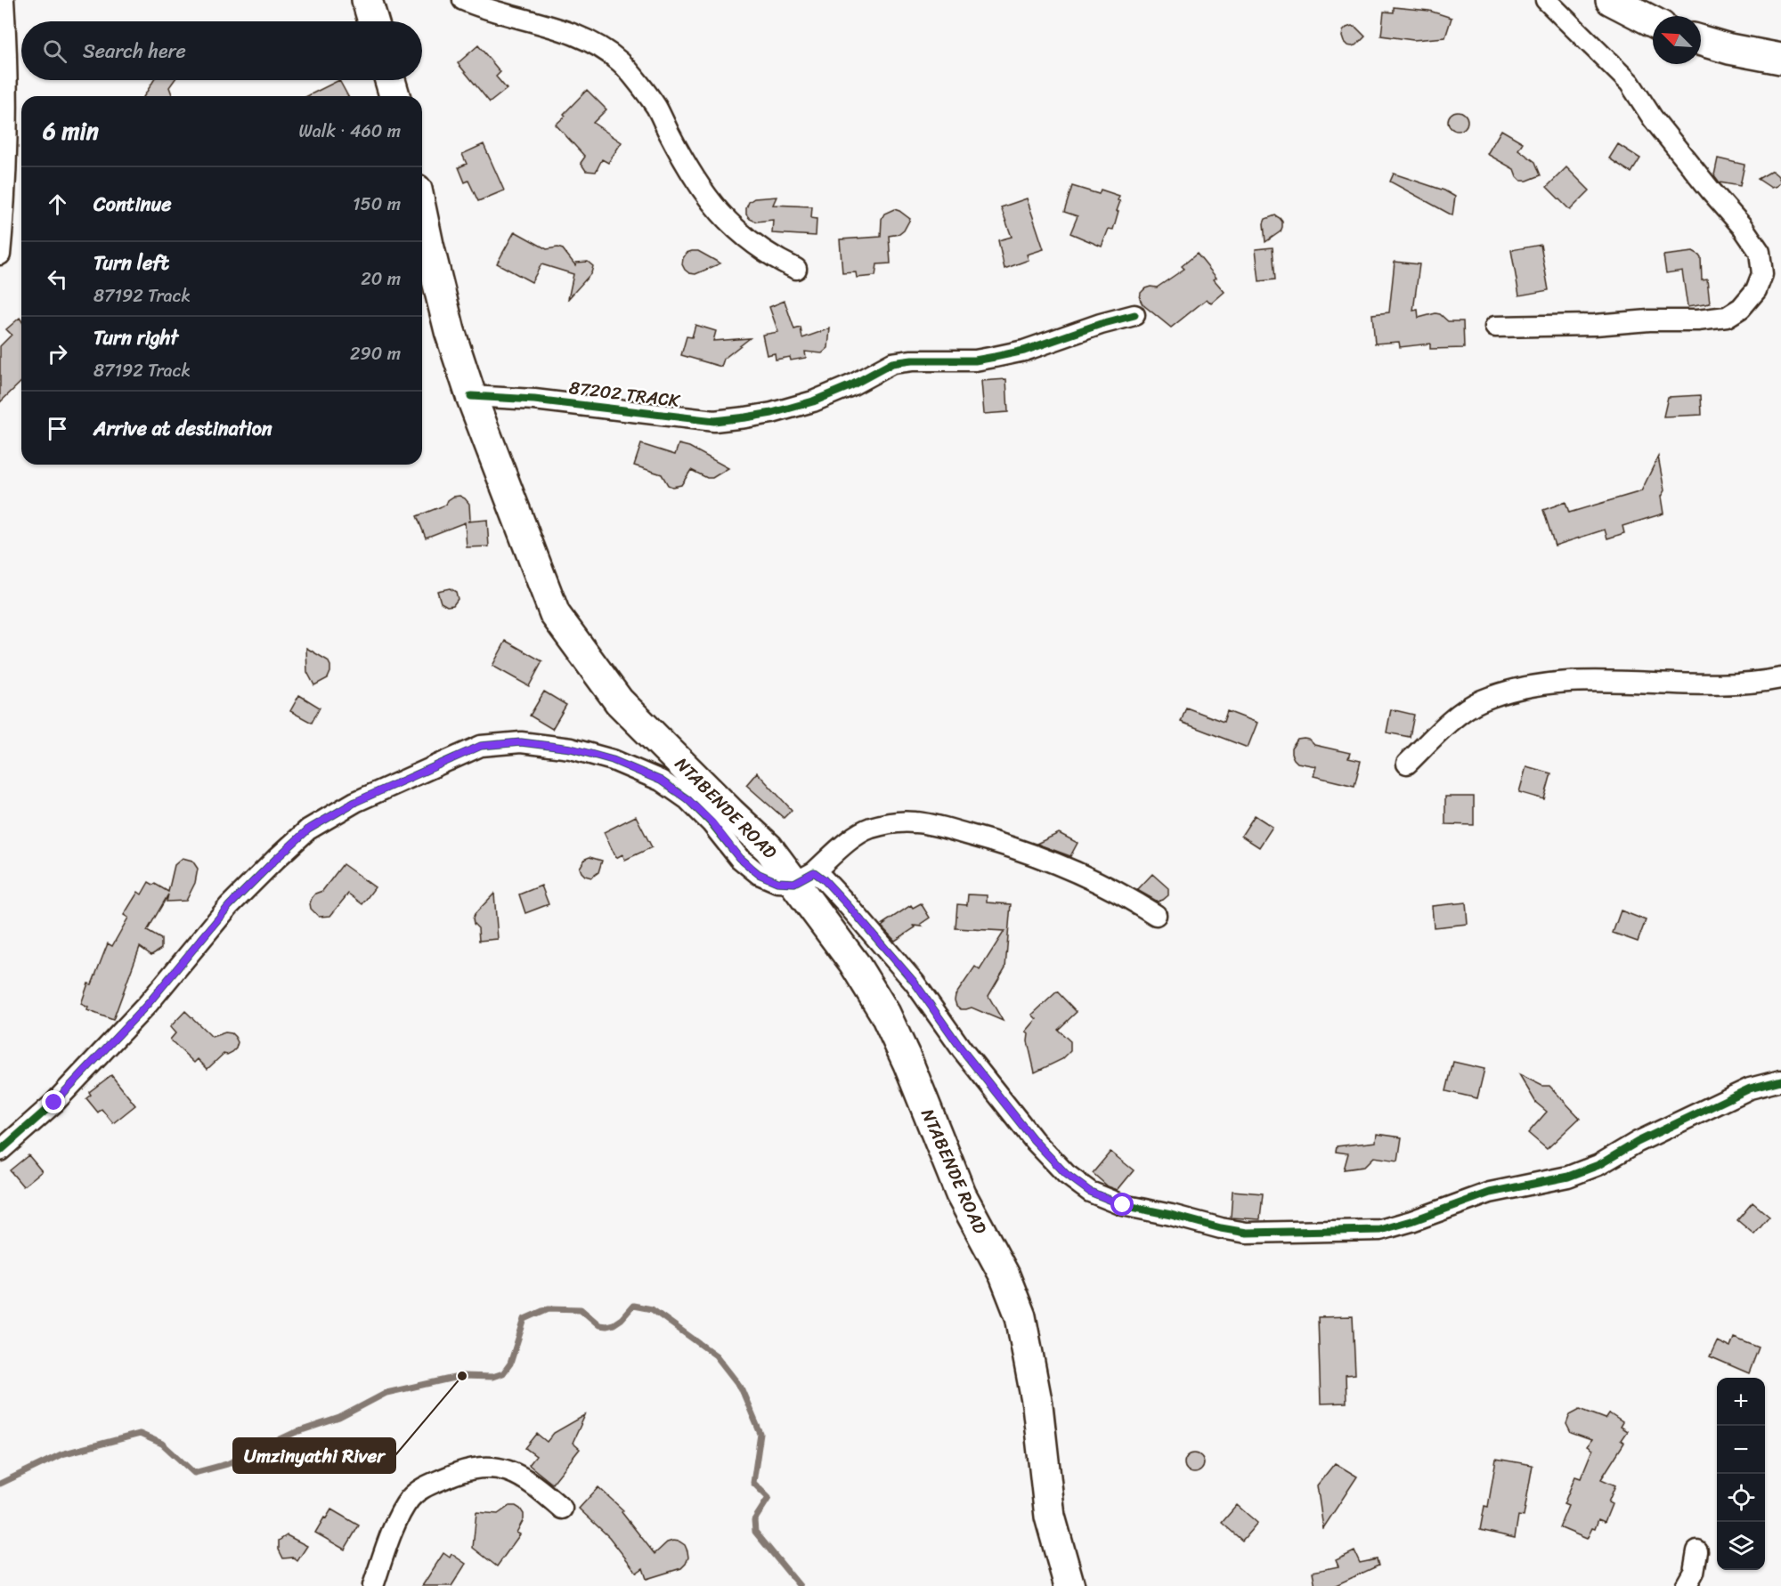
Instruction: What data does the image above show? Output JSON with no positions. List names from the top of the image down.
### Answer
{
  "streets": {
    "street": ["87202 TRACK", "NTABENDE ROAD"]
  },
  "crossings": [
    ["87202 TRACK", "NTABENDE ROAD"]
  ],
  "places": ["Umzinyathi River"],
  "north": "top left",
  "page": {
    "search": "Search here",
    "heading": ["6 min", "Walk · 460 m"],
    "list": [
      ["Continue", "150 m"],
      ["Turn left", "87192 Track", "20 m"],
      ["Turn right", "87192 Track", "290 m"],
      "Arrive at destination"
    ],
    "map_buttons": ["+", "−"]
  }
}
